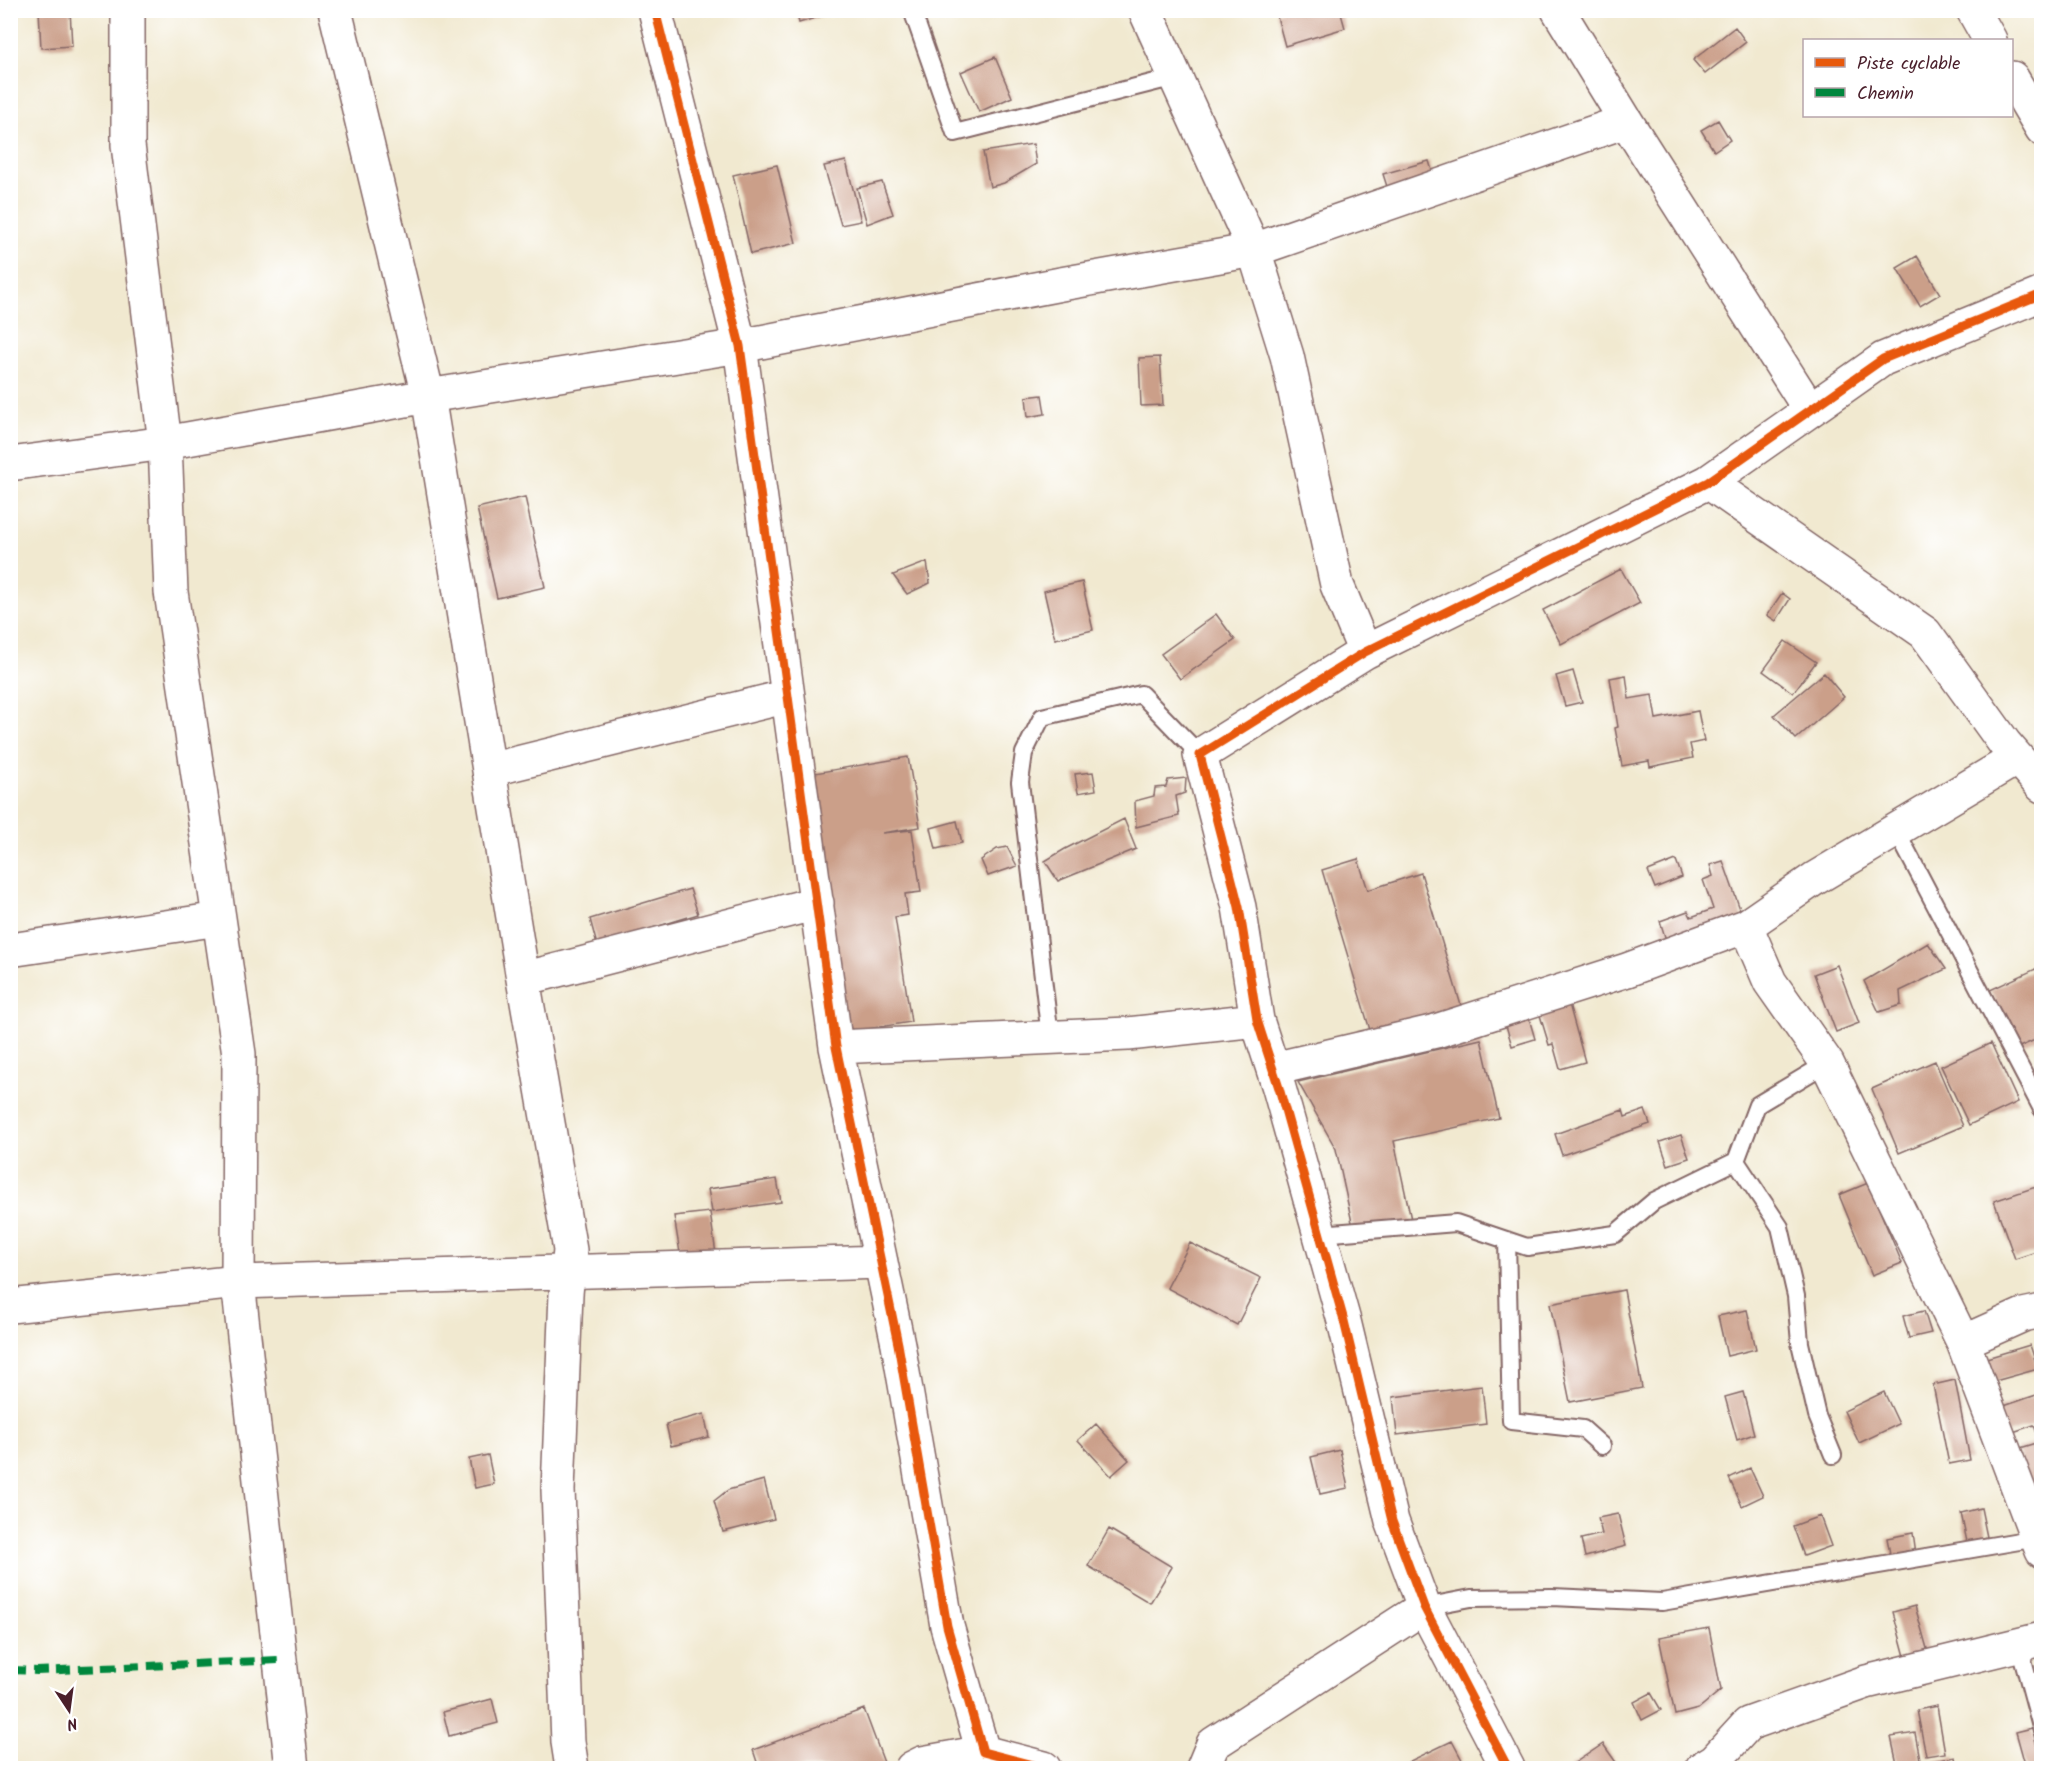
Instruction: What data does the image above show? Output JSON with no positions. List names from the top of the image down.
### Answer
{
  "legend": ["Piste cyclable", "Chemin"],
  "north": "bottom"
}
